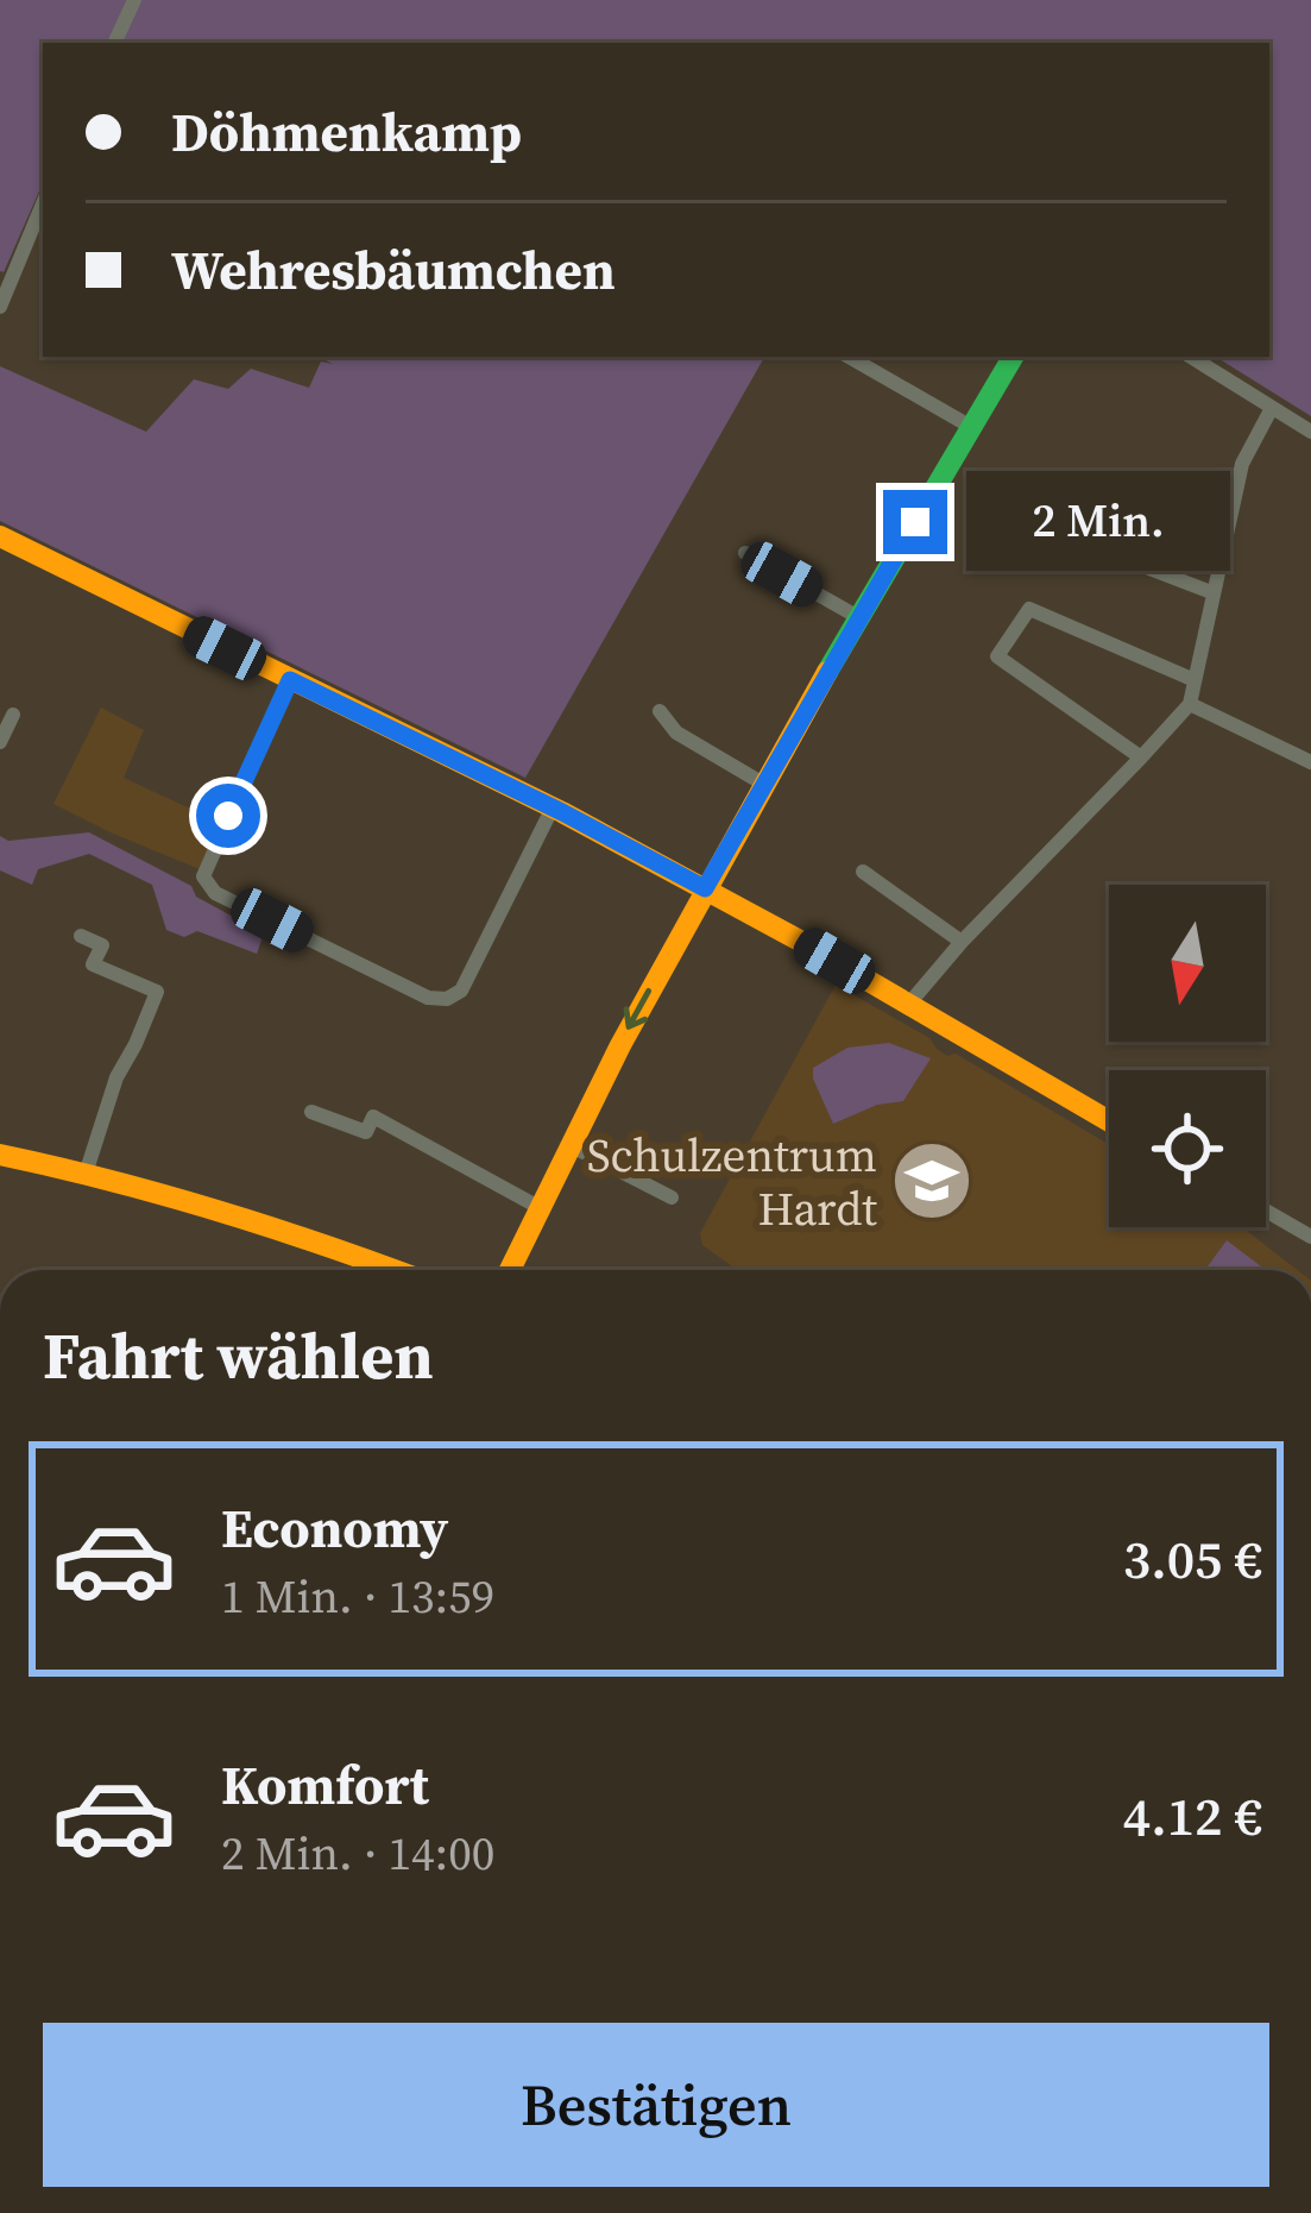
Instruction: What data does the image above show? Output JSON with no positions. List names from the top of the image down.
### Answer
{
  "places": {
    "school or university": ["Schulzentrum Hardt"]
  },
  "north": "bottom",
  "page": {
    "banner": ["Döhmenkamp", "Wehresbäumchen"],
    "bubble": "2 Min.",
    "heading": "Fahrt wählen",
    "list": [
      {
        "name": "Economy",
        "note": "1 Min. · 13:59",
        "value": "3.05 €"
      },
      {
        "name": "Komfort",
        "note": "2 Min. · 14:00",
        "value": "4.12 €"
      }
    ],
    "buttons": "Bestätigen"
  }
}
